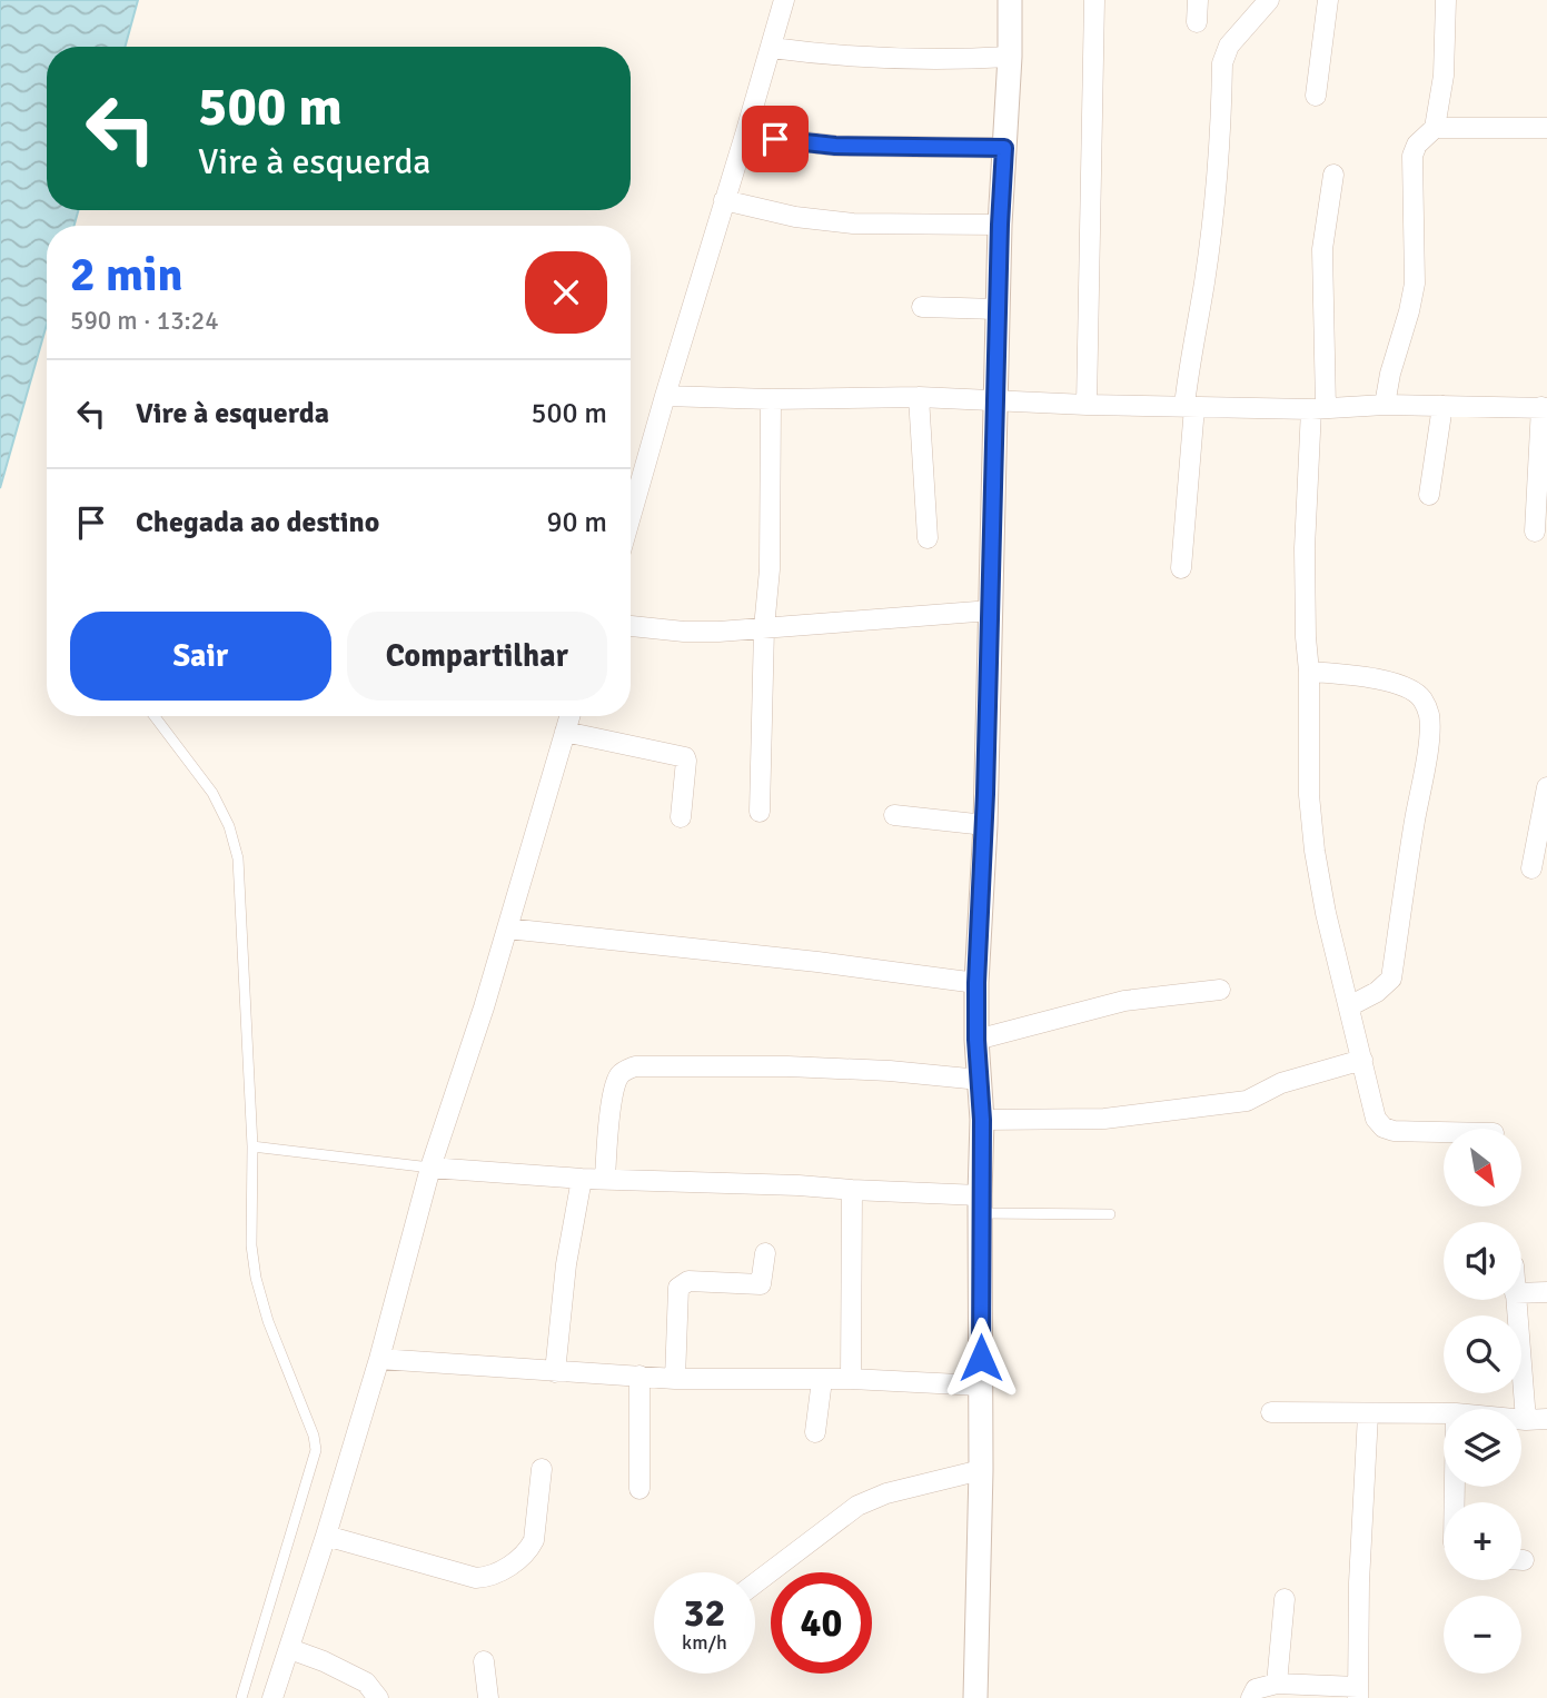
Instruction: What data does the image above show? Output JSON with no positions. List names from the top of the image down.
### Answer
{
  "north": "bottom right",
  "page": {
    "turn": ["500 m", "Vire à esquerda"],
    "heading": ["2 min", "590 m · 13:24"],
    "list": [
      {
        "name": "Vire à esquerda",
        "value": "500 m"
      },
      {
        "name": "Chegada ao destino",
        "value": "90 m"
      }
    ],
    "buttons": ["Sair", "Compartilhar"],
    "map_buttons": ["+", "−"],
    "speed": "32 km/h",
    "limit": "40"
  }
}
